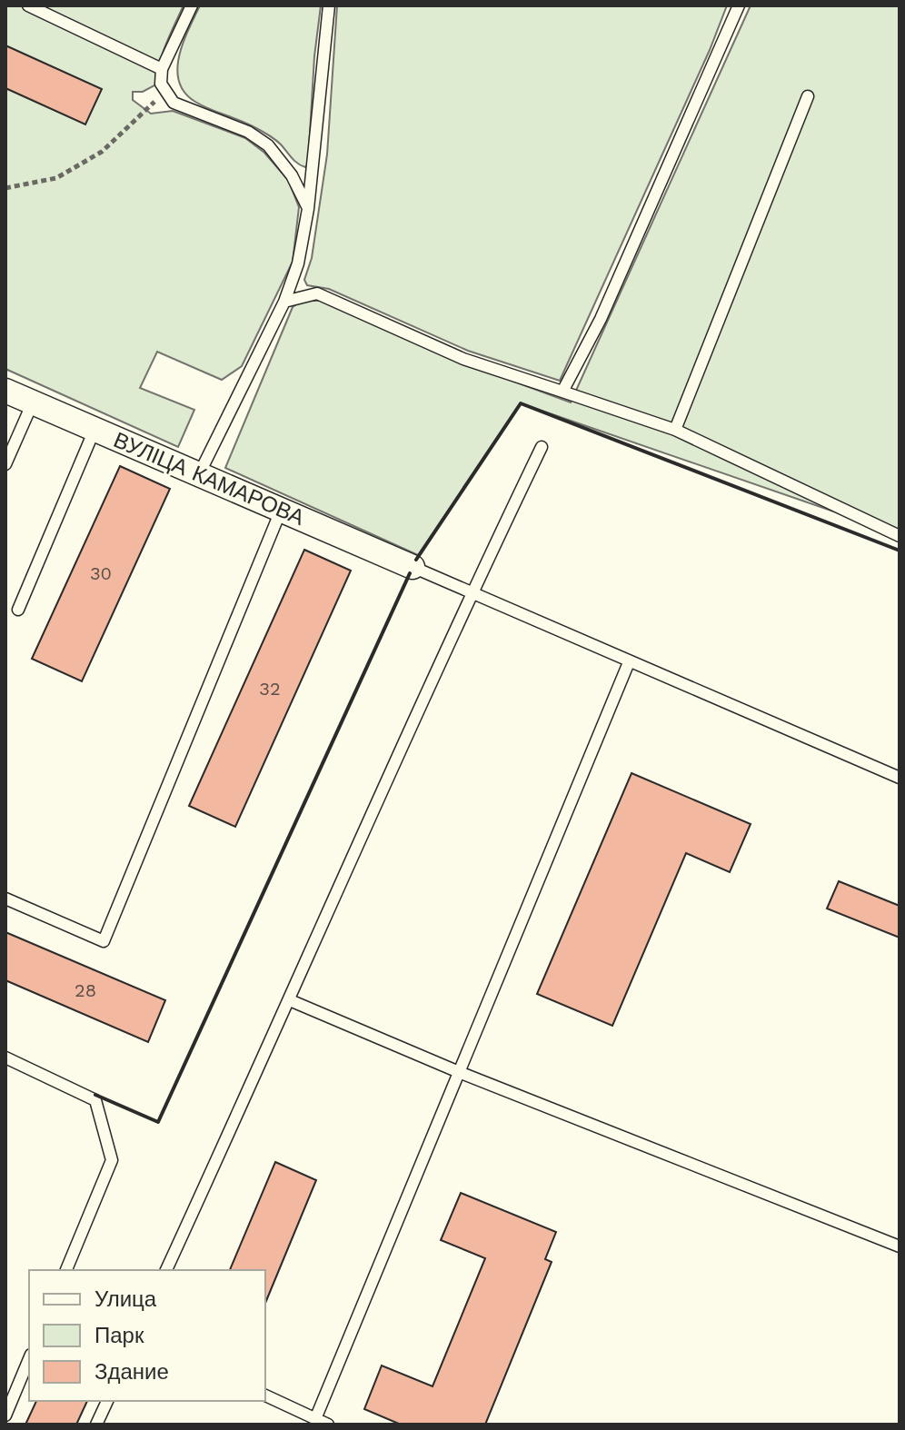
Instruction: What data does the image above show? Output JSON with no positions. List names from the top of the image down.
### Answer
{
  "streets": {
    "street": ["ВУЛІЦА КАМАРОВА"]
  },
  "house_numbers": ["30", "32", "28"],
  "legend": ["Улица", "Парк", "Здание"]
}
